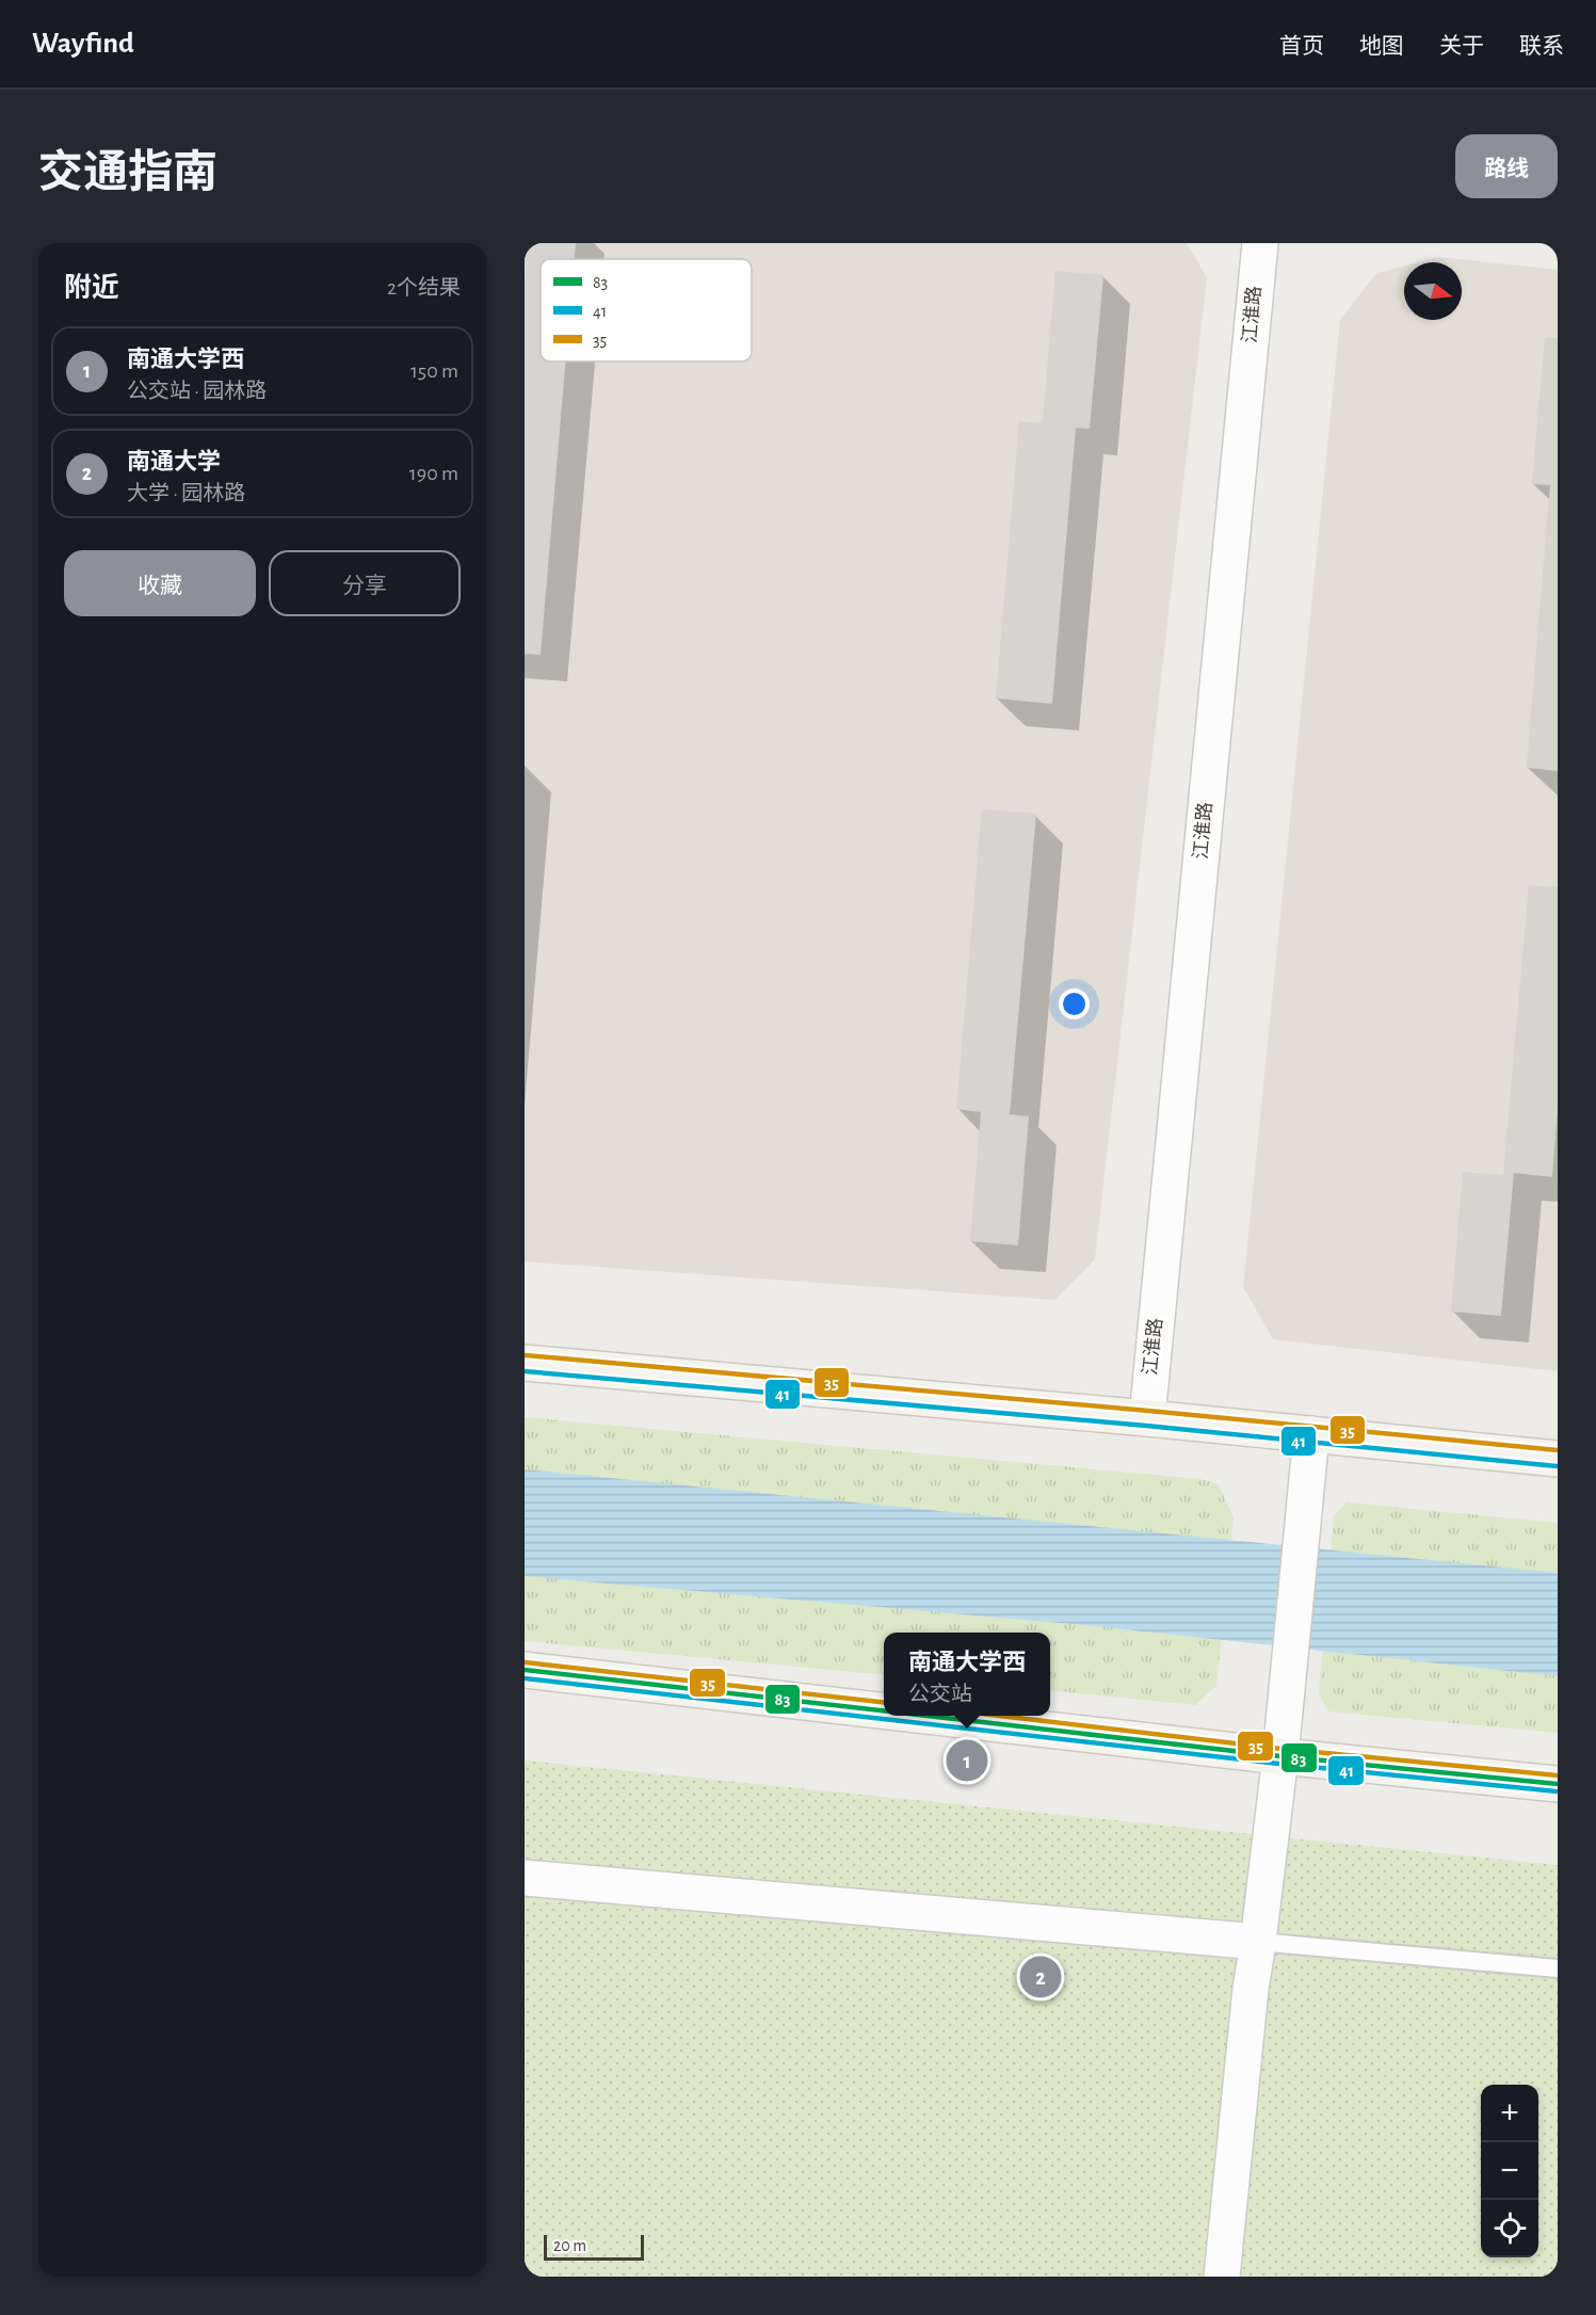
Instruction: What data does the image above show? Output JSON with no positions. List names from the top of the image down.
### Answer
{
  "streets": {
    "street": ["江淮路"]
  },
  "lines": ["transit line 35", "transit line 41", "transit line 83"],
  "legend": ["83", "41", "35"],
  "scale_bar": "20 m",
  "north": "right",
  "page": {
    "header": "Wayfind",
    "nav": [
      "首页",
      "地图",
      "关于",
      "联系"
    ],
    "title": "交通指南",
    "buttons": [
      "路线",
      ["收藏", "分享"]
    ],
    "heading": ["附近", "2个结果"],
    "list": [
      {
        "mark": "1",
        "name": "南通大学西",
        "note": "公交站 · 园林路",
        "value": "150 m"
      },
      {
        "mark": "2",
        "name": "南通大学",
        "note": "大学 · 园林路",
        "value": "190 m"
      }
    ],
    "popup": ["南通大学西", "公交站"],
    "pins": ["1", "2"],
    "map_buttons": ["+", "−"],
    "scale": "20 m"
  }
}
